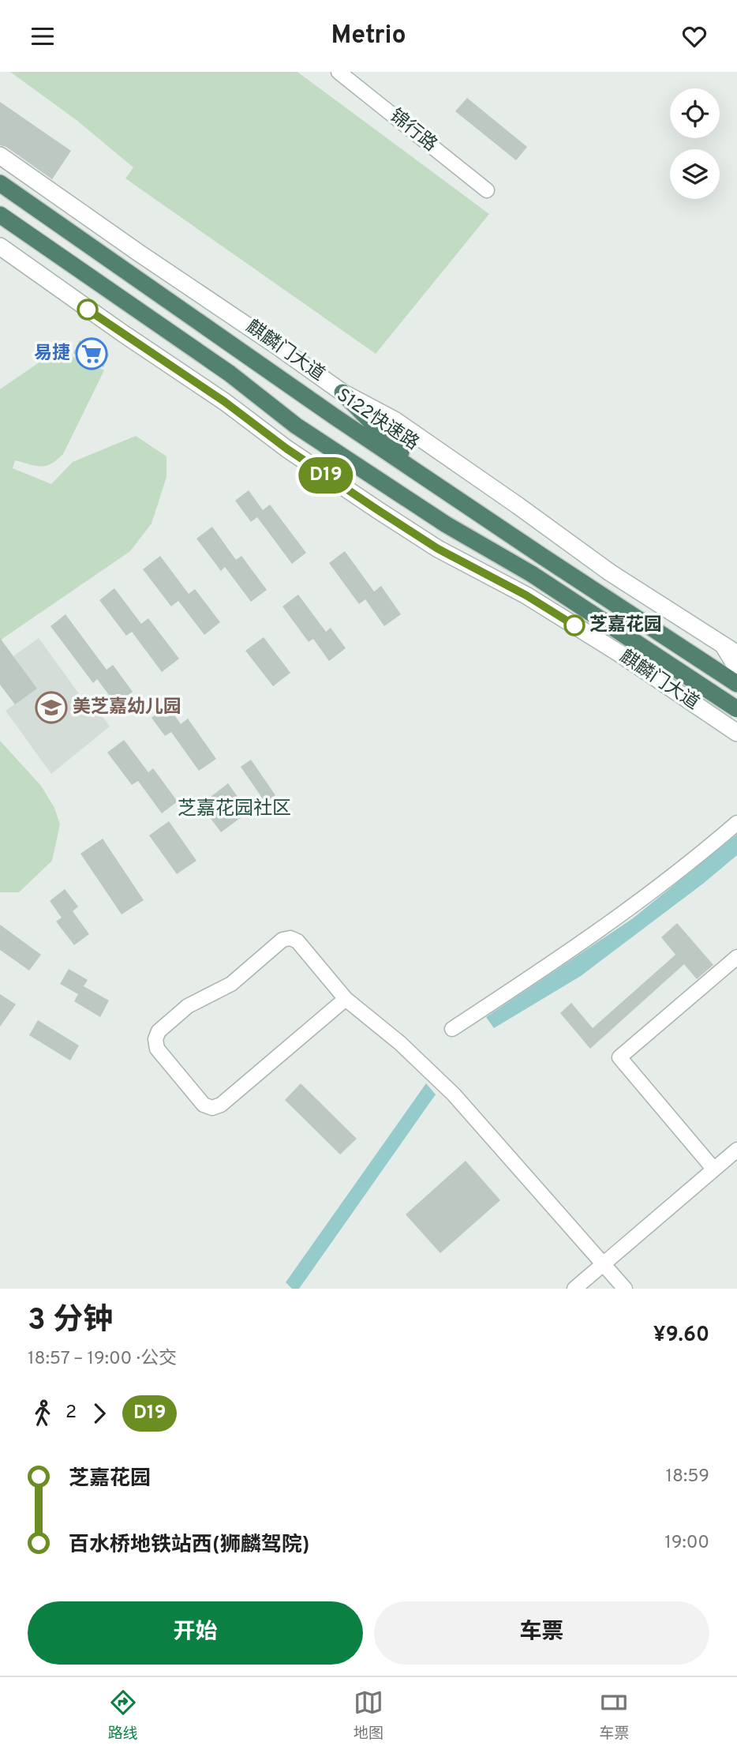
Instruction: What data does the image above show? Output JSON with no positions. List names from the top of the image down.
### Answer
{
  "streets": {
    "highway": ["S122快速路"],
    "street": ["锦行路", "麒麟门大道"]
  },
  "districts": ["芝嘉花园社区"],
  "places": {
    "supermarket": ["易捷"],
    "other": ["芝嘉花园"],
    "school or university": ["美芝嘉幼儿园"]
  },
  "lines": ["bus line D19"],
  "page": {
    "header": "Metrio",
    "on_map": "D19",
    "heading": ["3 分钟", "18:57 – 19:00 · 公交", "¥9.60"],
    "legs": ["2", "D19"],
    "list": [
      {
        "name": "芝嘉花园",
        "value": "18:59"
      },
      {
        "name": "百水桥地铁站西(狮麟驾院)",
        "value": "19:00"
      }
    ],
    "buttons": ["开始", "车票"],
    "tabs": ["路线", "地图", "车票"]
  }
}
